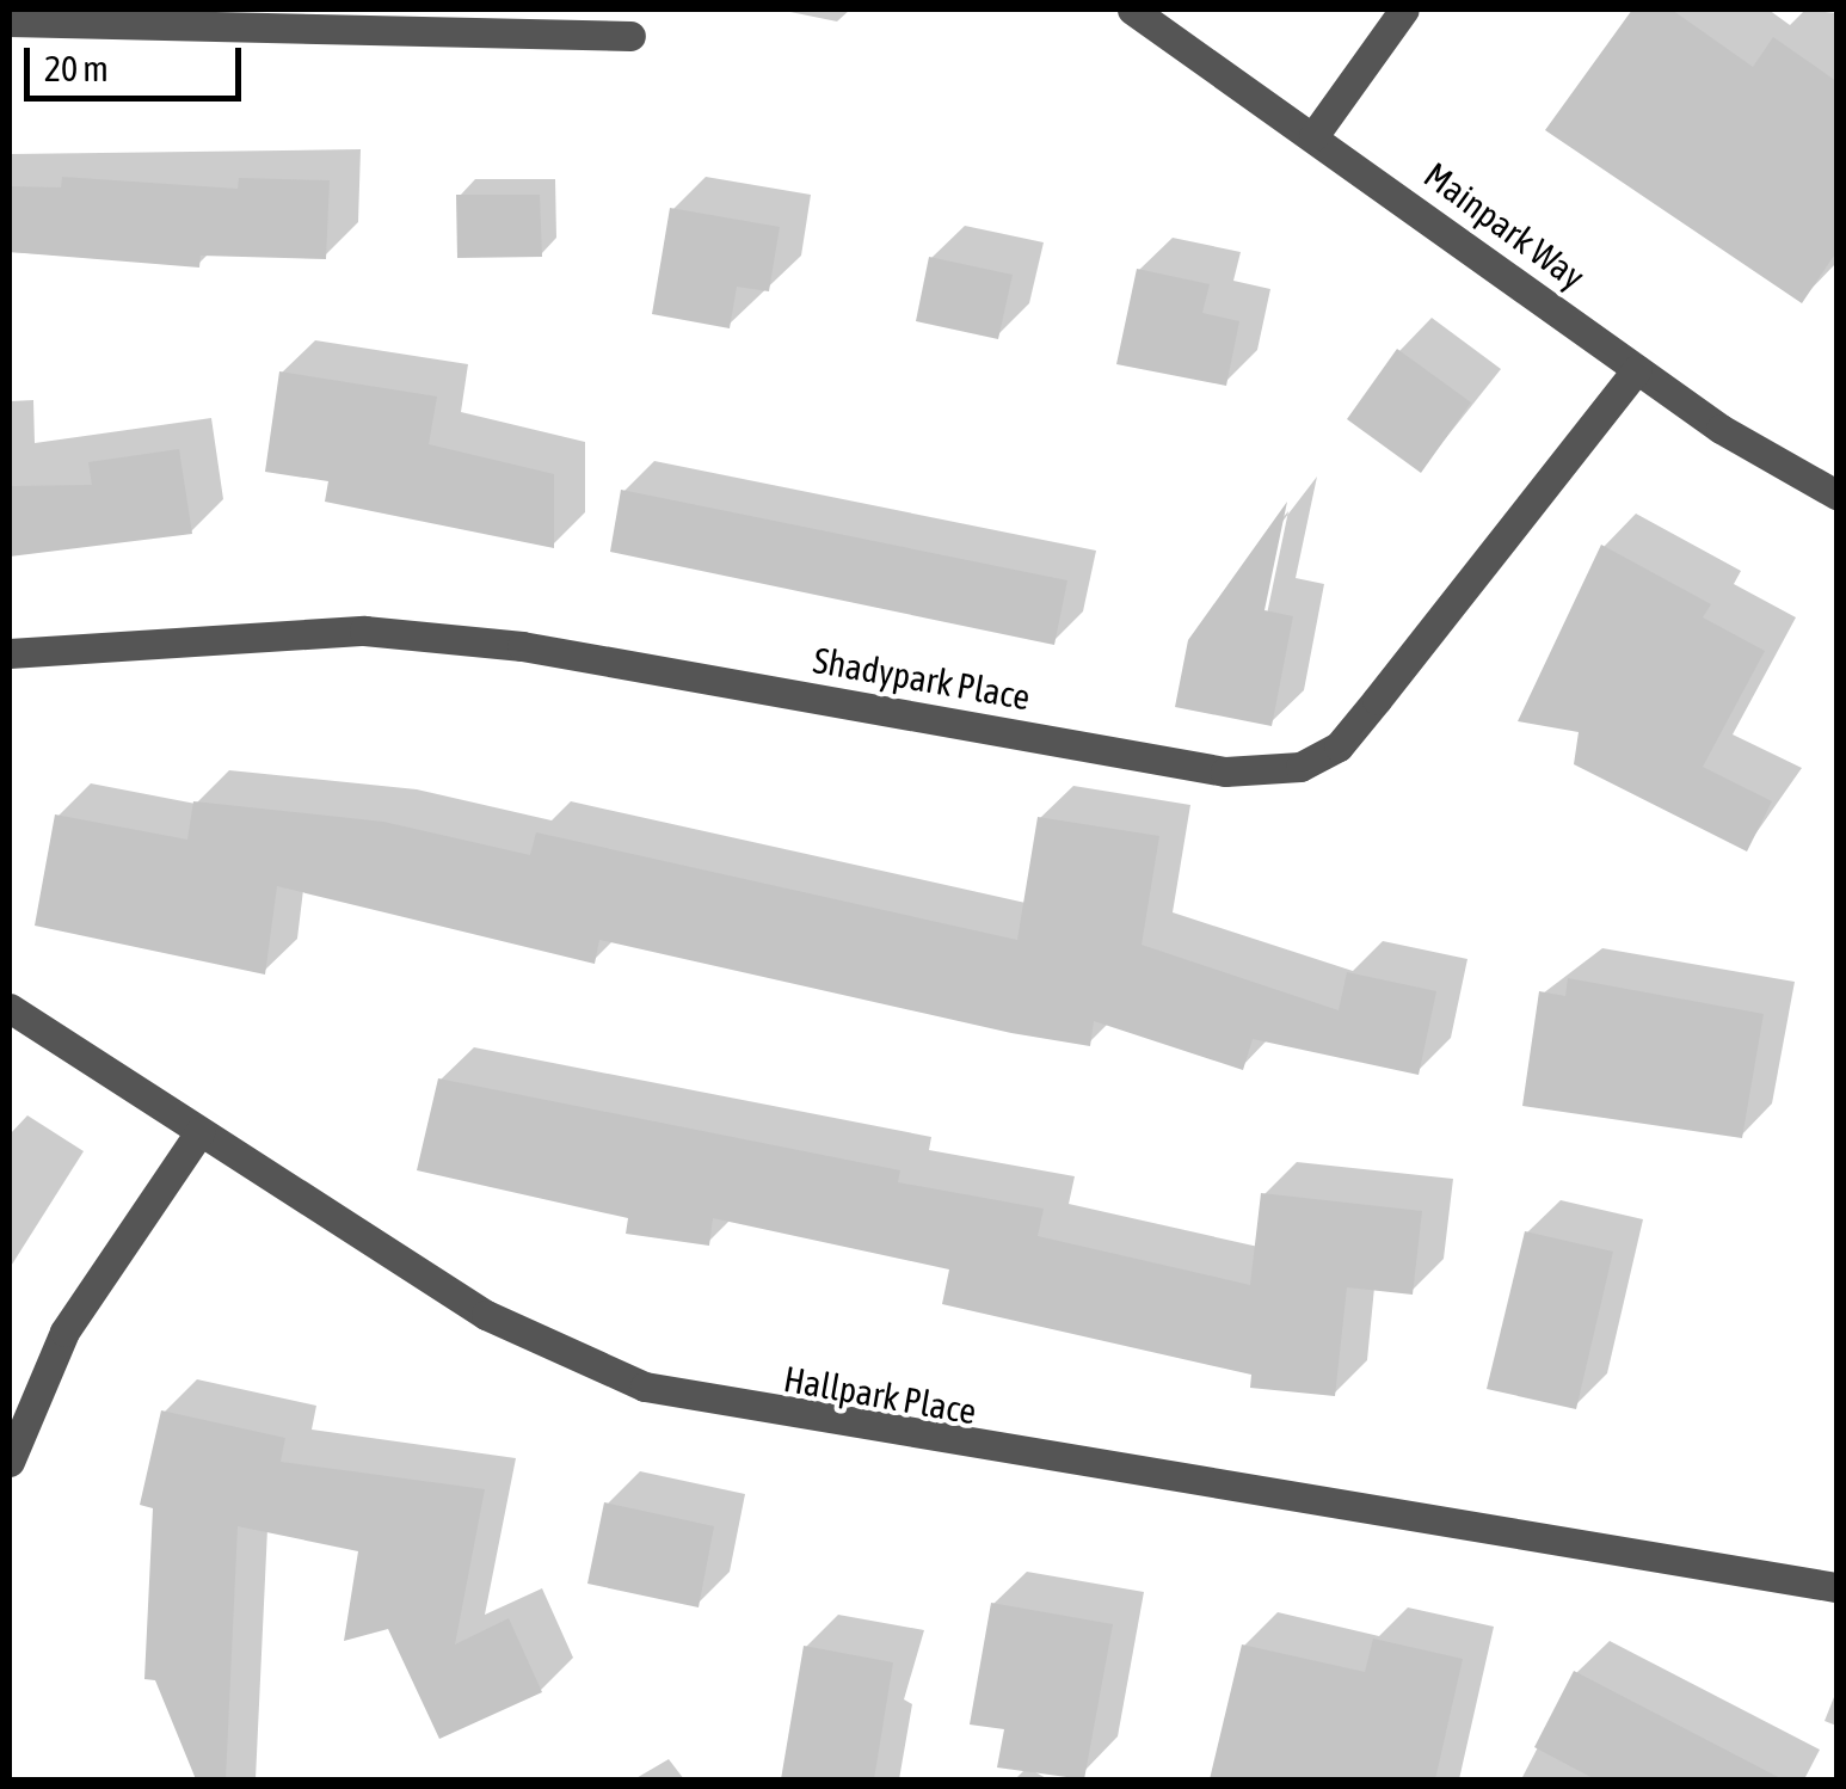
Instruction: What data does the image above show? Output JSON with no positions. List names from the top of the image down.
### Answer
{
  "streets": {
    "street": ["Mainpark Way", "Shadypark Place", "Hallpark Place"]
  },
  "crossings": [
    ["Mainpark Way", "Shadypark Place"]
  ],
  "scale_bar": "20 m"
}
